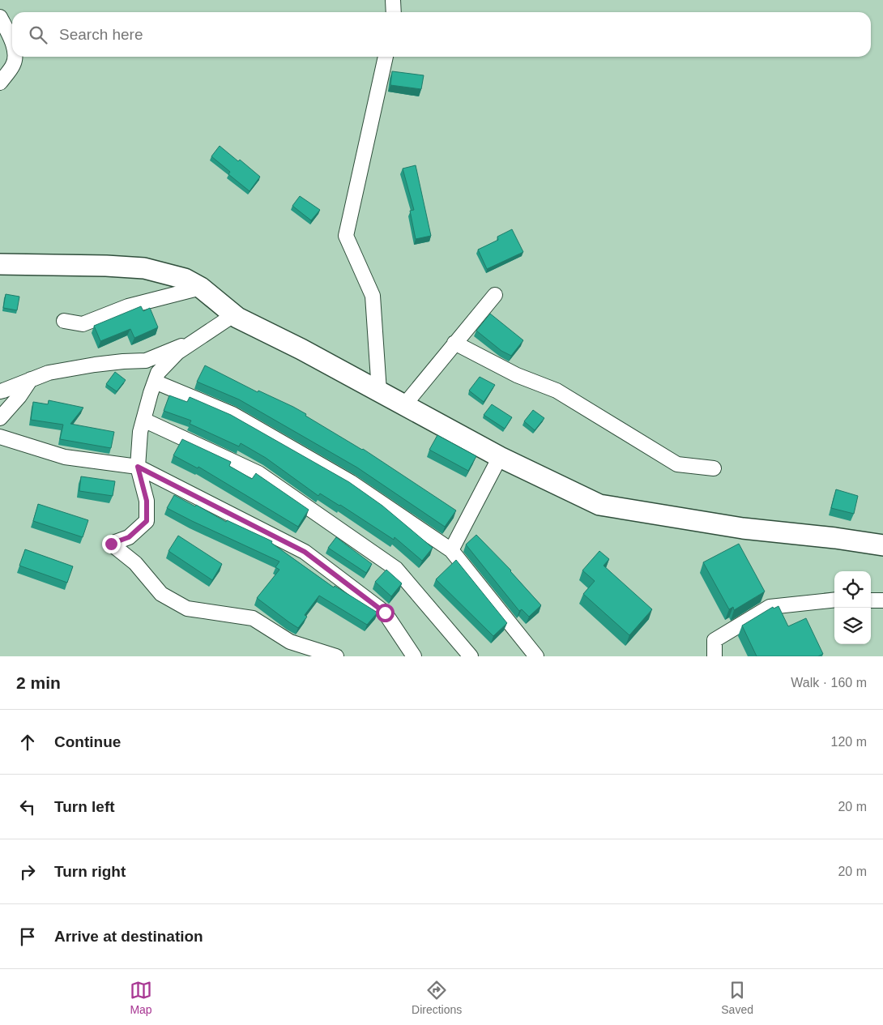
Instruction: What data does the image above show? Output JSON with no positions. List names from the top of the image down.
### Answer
{
  "page": {
    "search": "Search here",
    "heading": ["2 min", "Walk · 160 m"],
    "list": [
      ["Continue", "120 m"],
      ["Turn left", "20 m"],
      ["Turn right", "20 m"],
      "Arrive at destination"
    ],
    "nav": ["Map", "Directions", "Saved"]
  }
}
